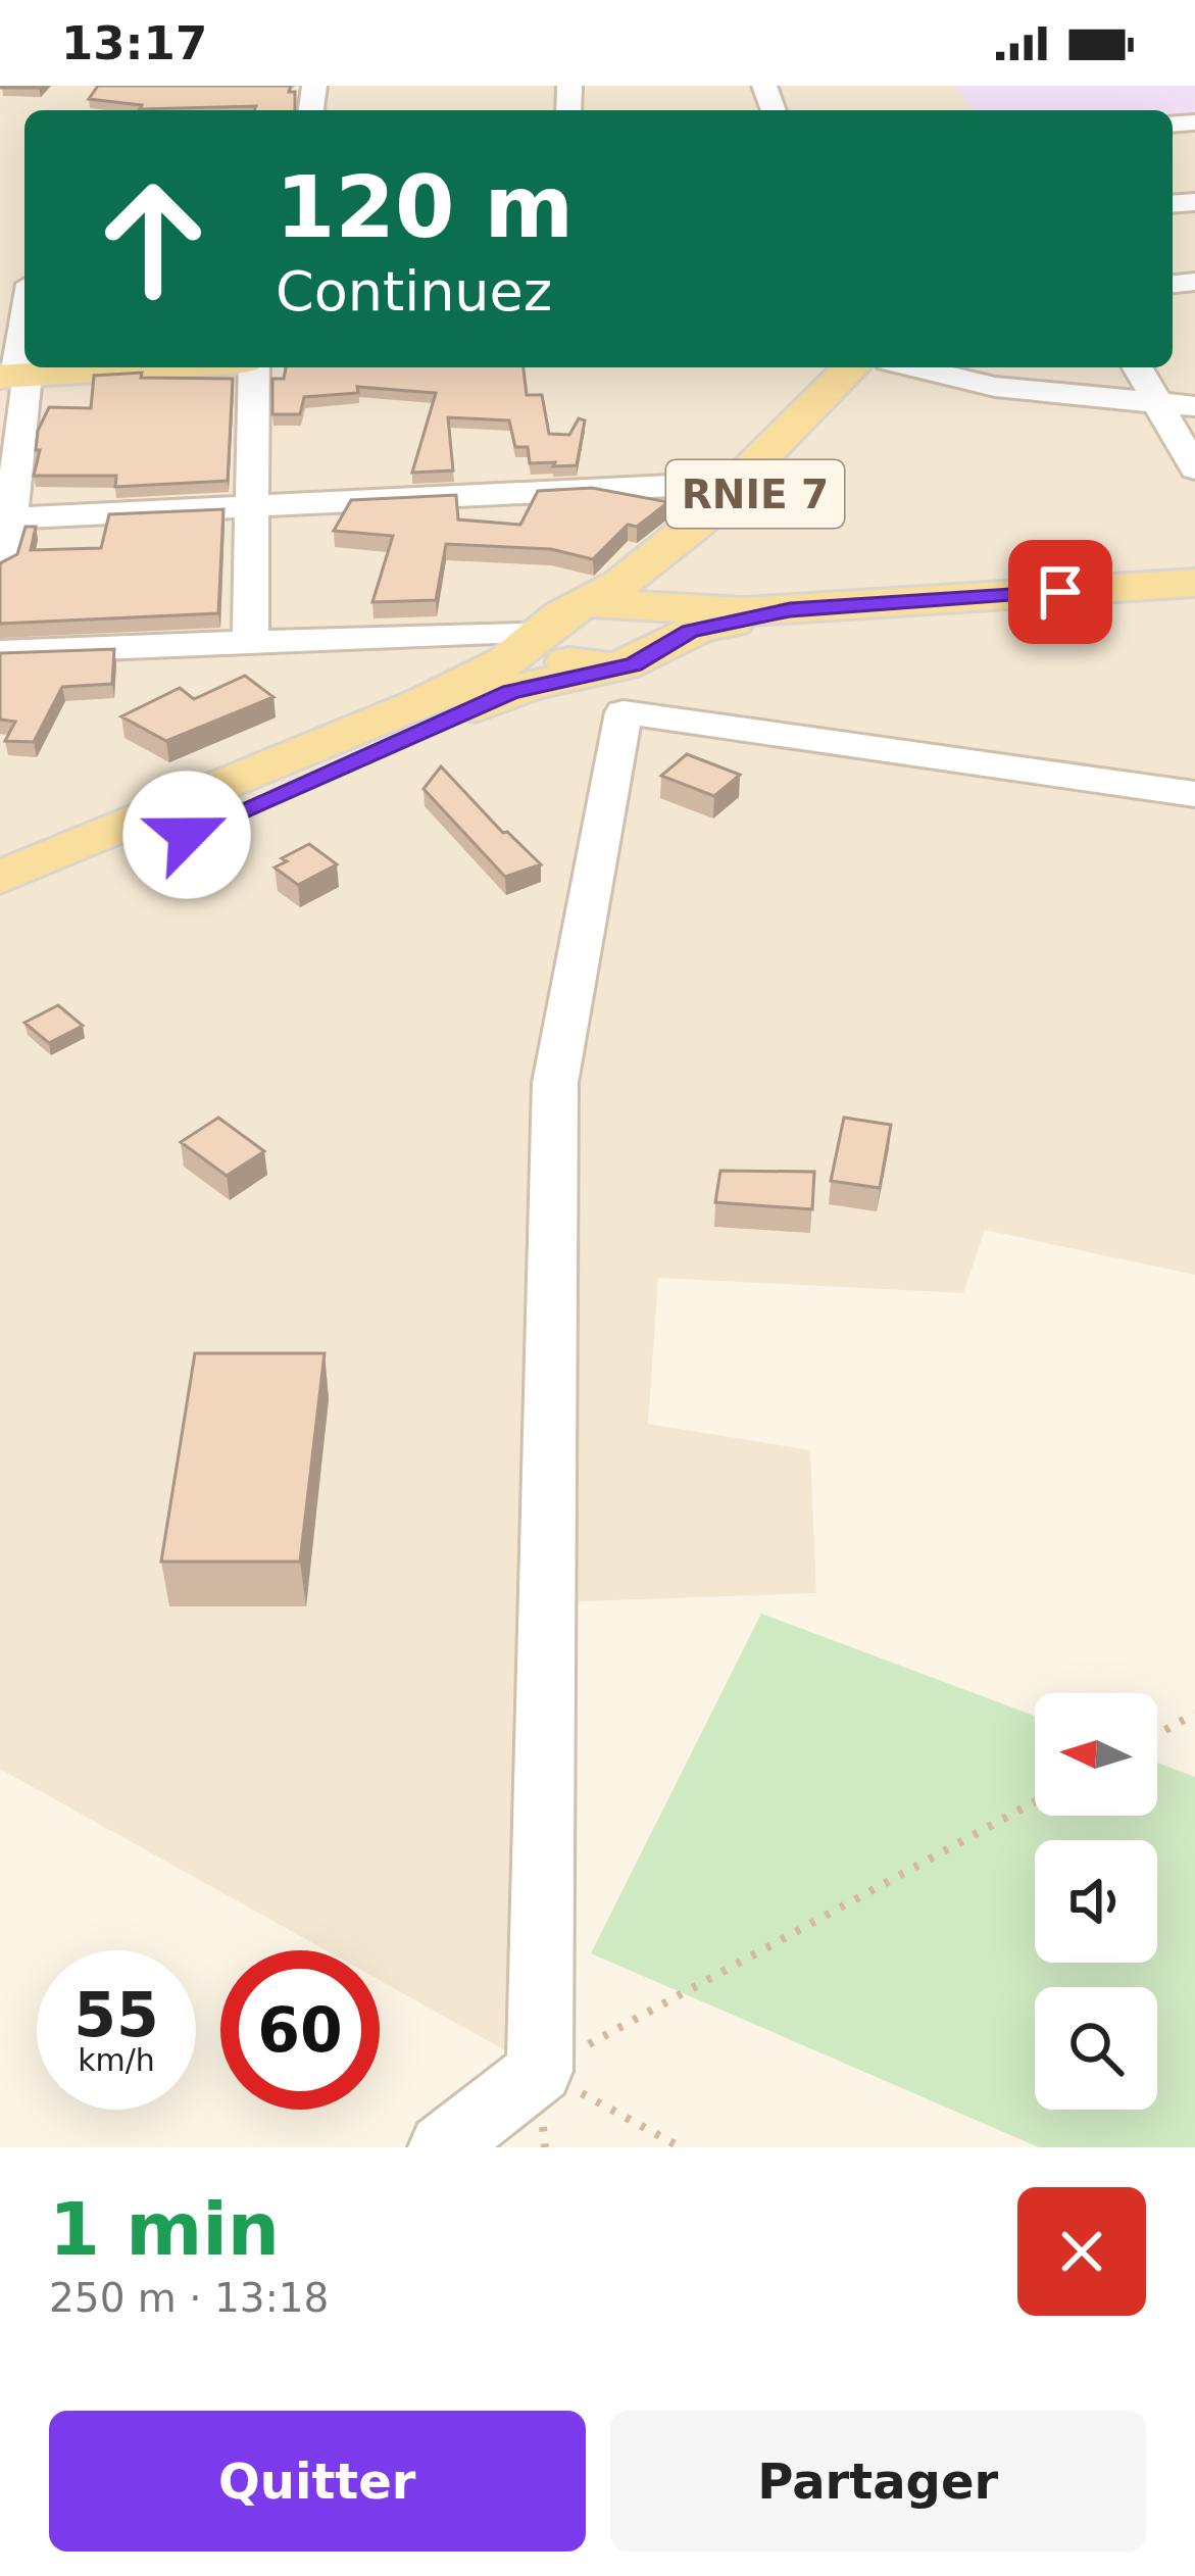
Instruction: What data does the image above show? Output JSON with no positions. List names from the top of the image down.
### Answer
{
  "streets": {
    "main road": ["RNIE 7"]
  },
  "north": "left",
  "page": {
    "status": "13:17",
    "turn": ["120 m", "Continuez"],
    "speed": "55 km/h",
    "limit": "60",
    "heading": ["1 min", "250 m · 13:18"],
    "buttons": ["Quitter", "Partager"]
  }
}
